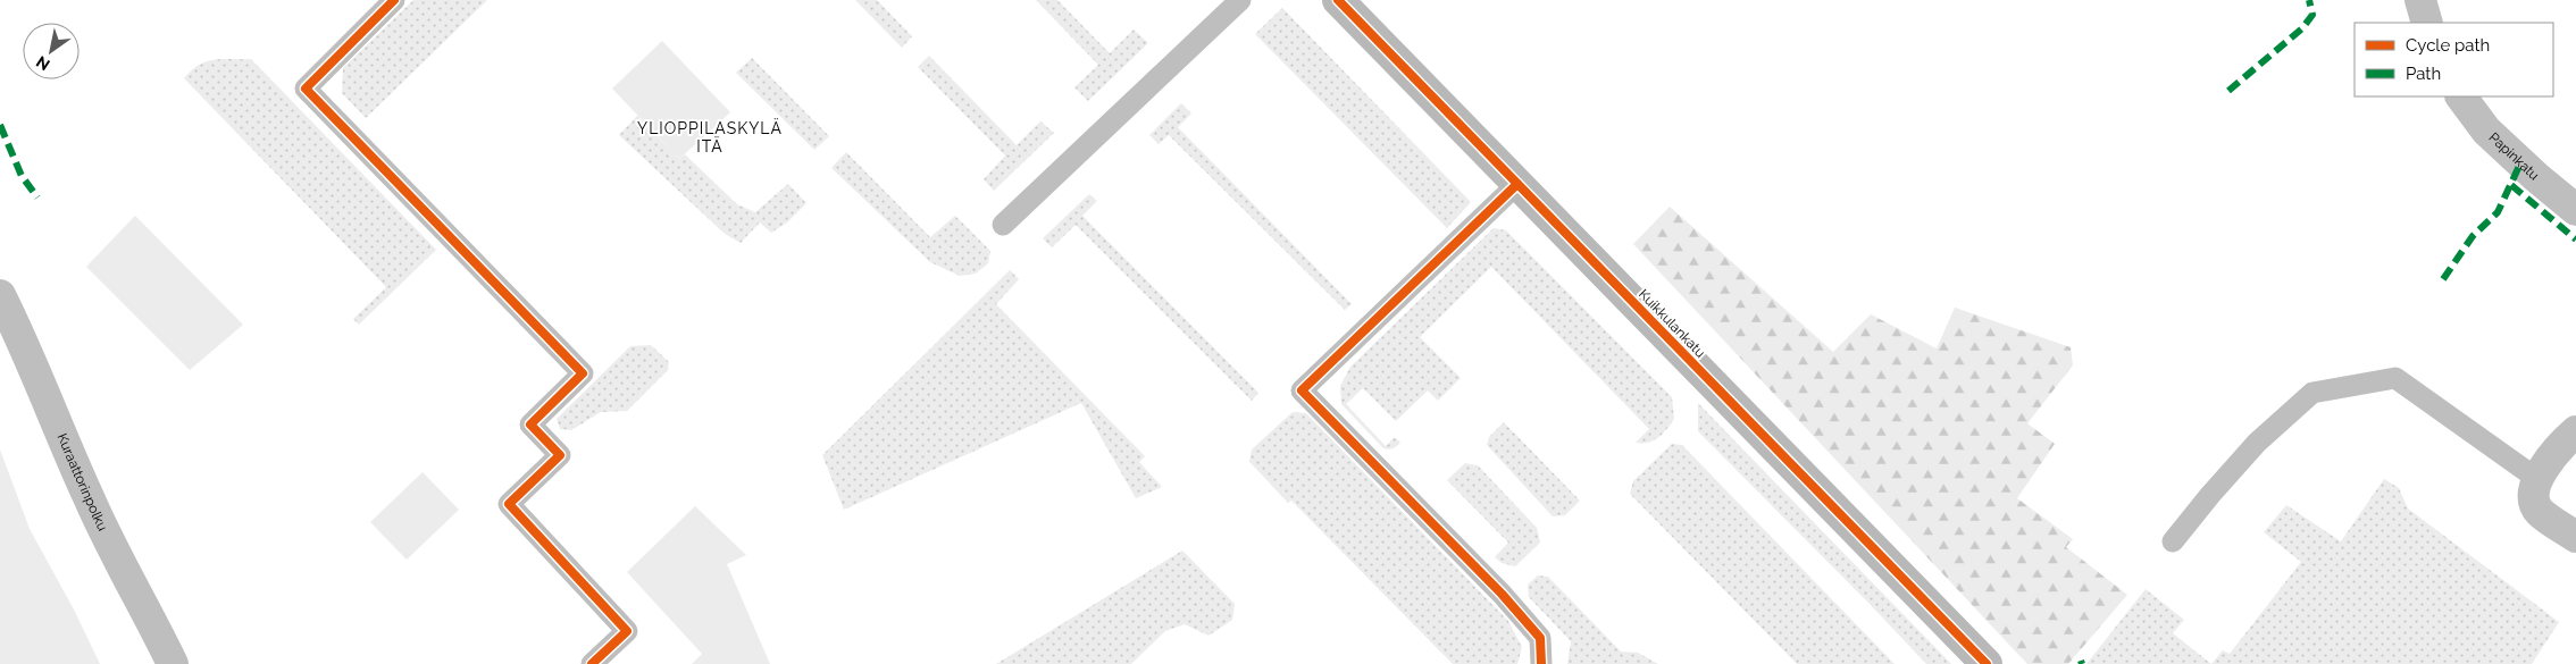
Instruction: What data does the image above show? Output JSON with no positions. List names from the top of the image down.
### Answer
{
  "streets": {
    "street": ["Papinkatu", "Kuikkulankatu", "Kuraattorinpolku"]
  },
  "districts": ["YLIOPPILASKYLÄ ITÄ"],
  "legend": ["Cycle path", "Path"],
  "north": "bottom left"
}
